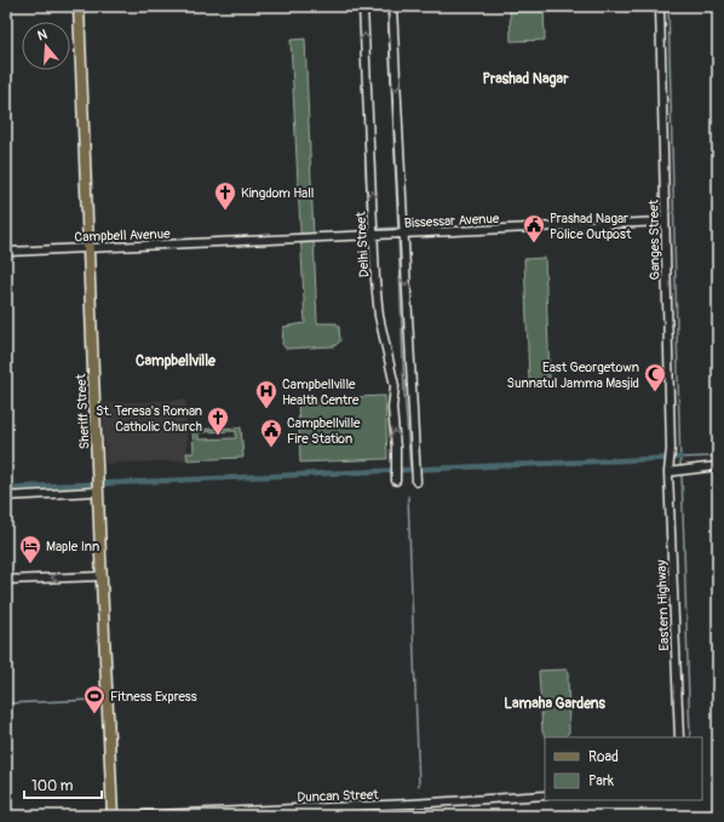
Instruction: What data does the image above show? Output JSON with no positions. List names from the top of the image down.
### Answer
{
  "streets": {
    "main road": ["Sheriff Street"],
    "street": [
      "Bissessar Avenue",
      "Campbell Avenue",
      "Ganges Street",
      "Delhi Street",
      "Eastern Highway",
      "Duncan Street"
    ]
  },
  "crossings": [
    ["Bissessar Avenue", "Campbell Avenue"],
    ["Bissessar Avenue", "Ganges Street"],
    ["Bissessar Avenue", "Delhi Street"],
    ["Campbell Avenue", "Sheriff Street"],
    ["Ganges Street", "Eastern Highway"]
  ],
  "districts": ["Prashad Nagar", "Campbellville", "Lamaha Gardens"],
  "places": {
    "church": ["Kingdom Hall", "St. Teresa's Roman Catholic Church"],
    "public building": ["Prashad Nagar Police Outpost", "Campbellville Fire Station"],
    "mosque": ["East Georgetown Sunnatul Jamma Masjid"],
    "hospital": ["Campbellville Health Centre"],
    "hotel": ["Maple Inn"],
    "sports": ["Fitness Express"]
  },
  "legend": ["Road", "Park"],
  "scale_bar": "100 m",
  "north": "top"
}
